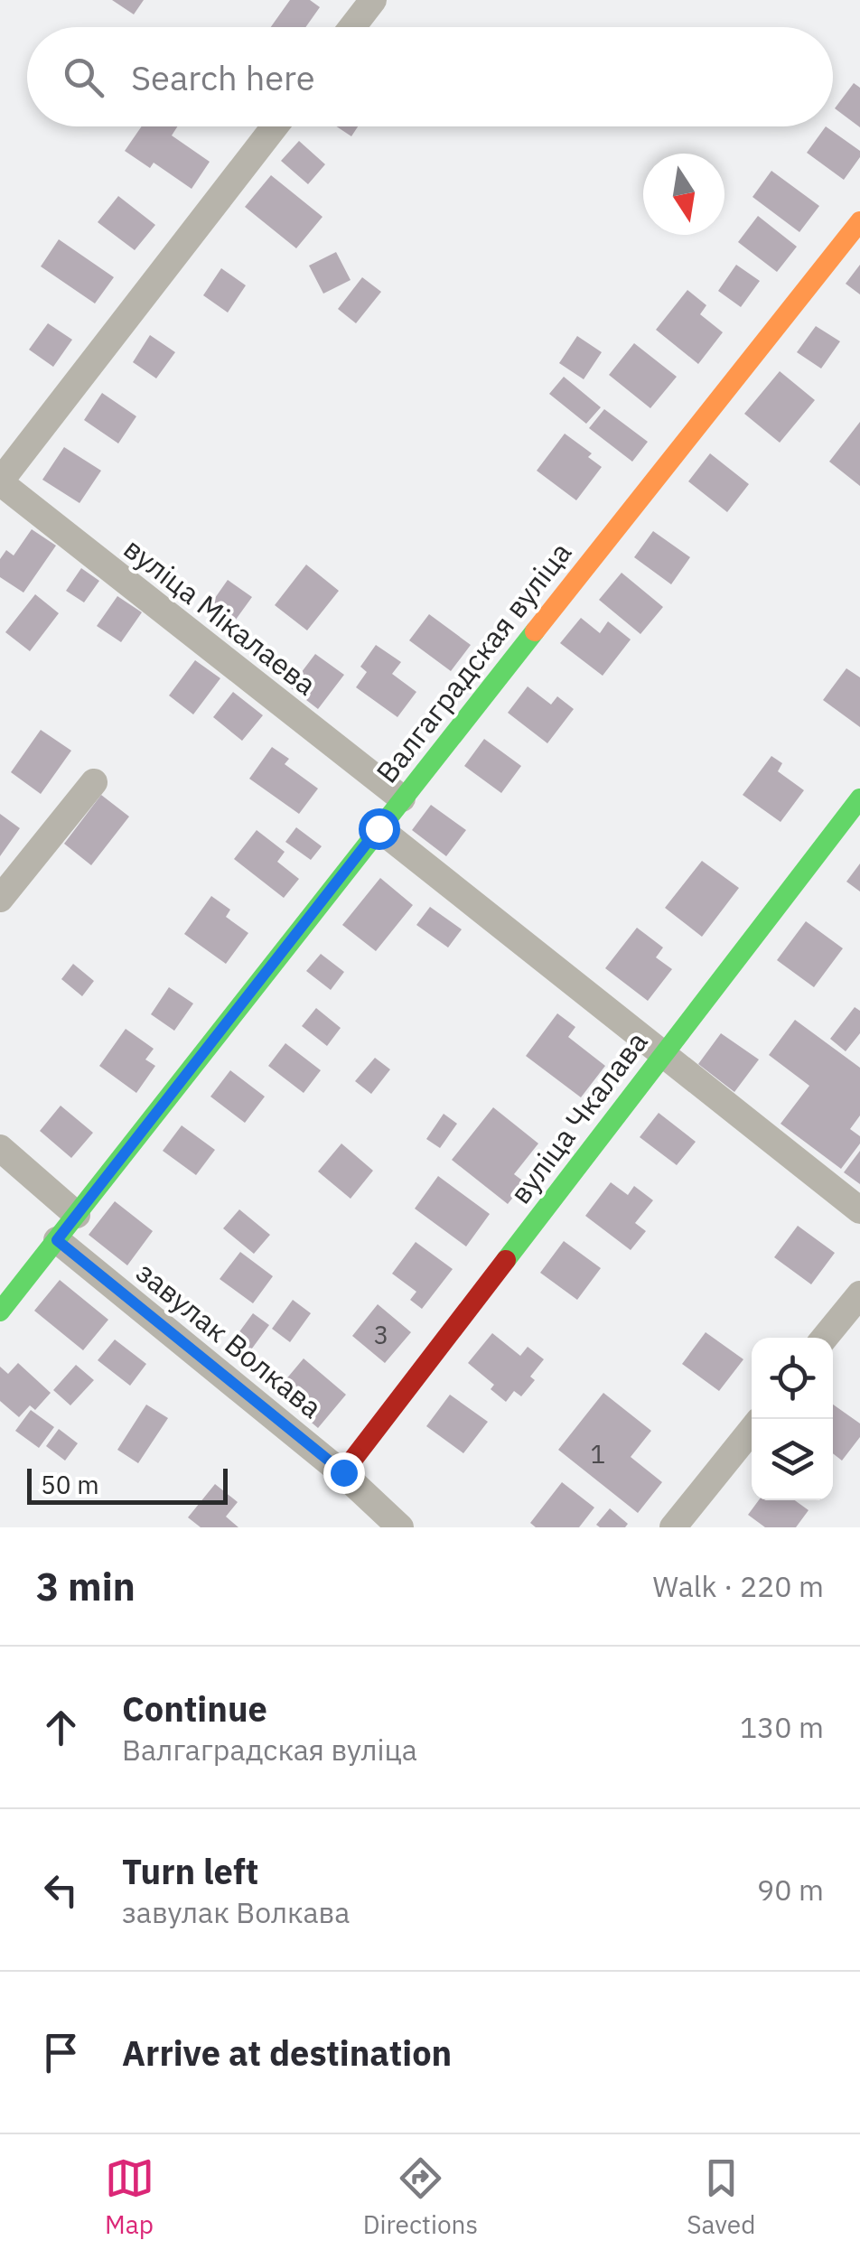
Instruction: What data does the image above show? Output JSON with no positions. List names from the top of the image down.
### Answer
{
  "streets": {
    "street": [
      "вуліца Мікалаева",
      "Валгаградская вуліца",
      "вуліца Чкалава",
      "завулак Волкава"
    ]
  },
  "crossings": [
    ["вуліца Мікалаева", "Валгаградская вуліца"],
    ["Валгаградская вуліца", "завулак Волкава"],
    ["вуліца Чкалава", "завулак Волкава"]
  ],
  "house_numbers": ["3", "1"],
  "scale_bar": "50 m",
  "north": "bottom",
  "page": {
    "search": "Search here",
    "scale": "50 m",
    "heading": ["3 min", "Walk · 220 m"],
    "list": [
      ["Continue", "Валгаградская вуліца", "130 m"],
      ["Turn left", "завулак Волкава", "90 m"],
      "Arrive at destination"
    ],
    "nav": ["Map", "Directions", "Saved"]
  }
}
